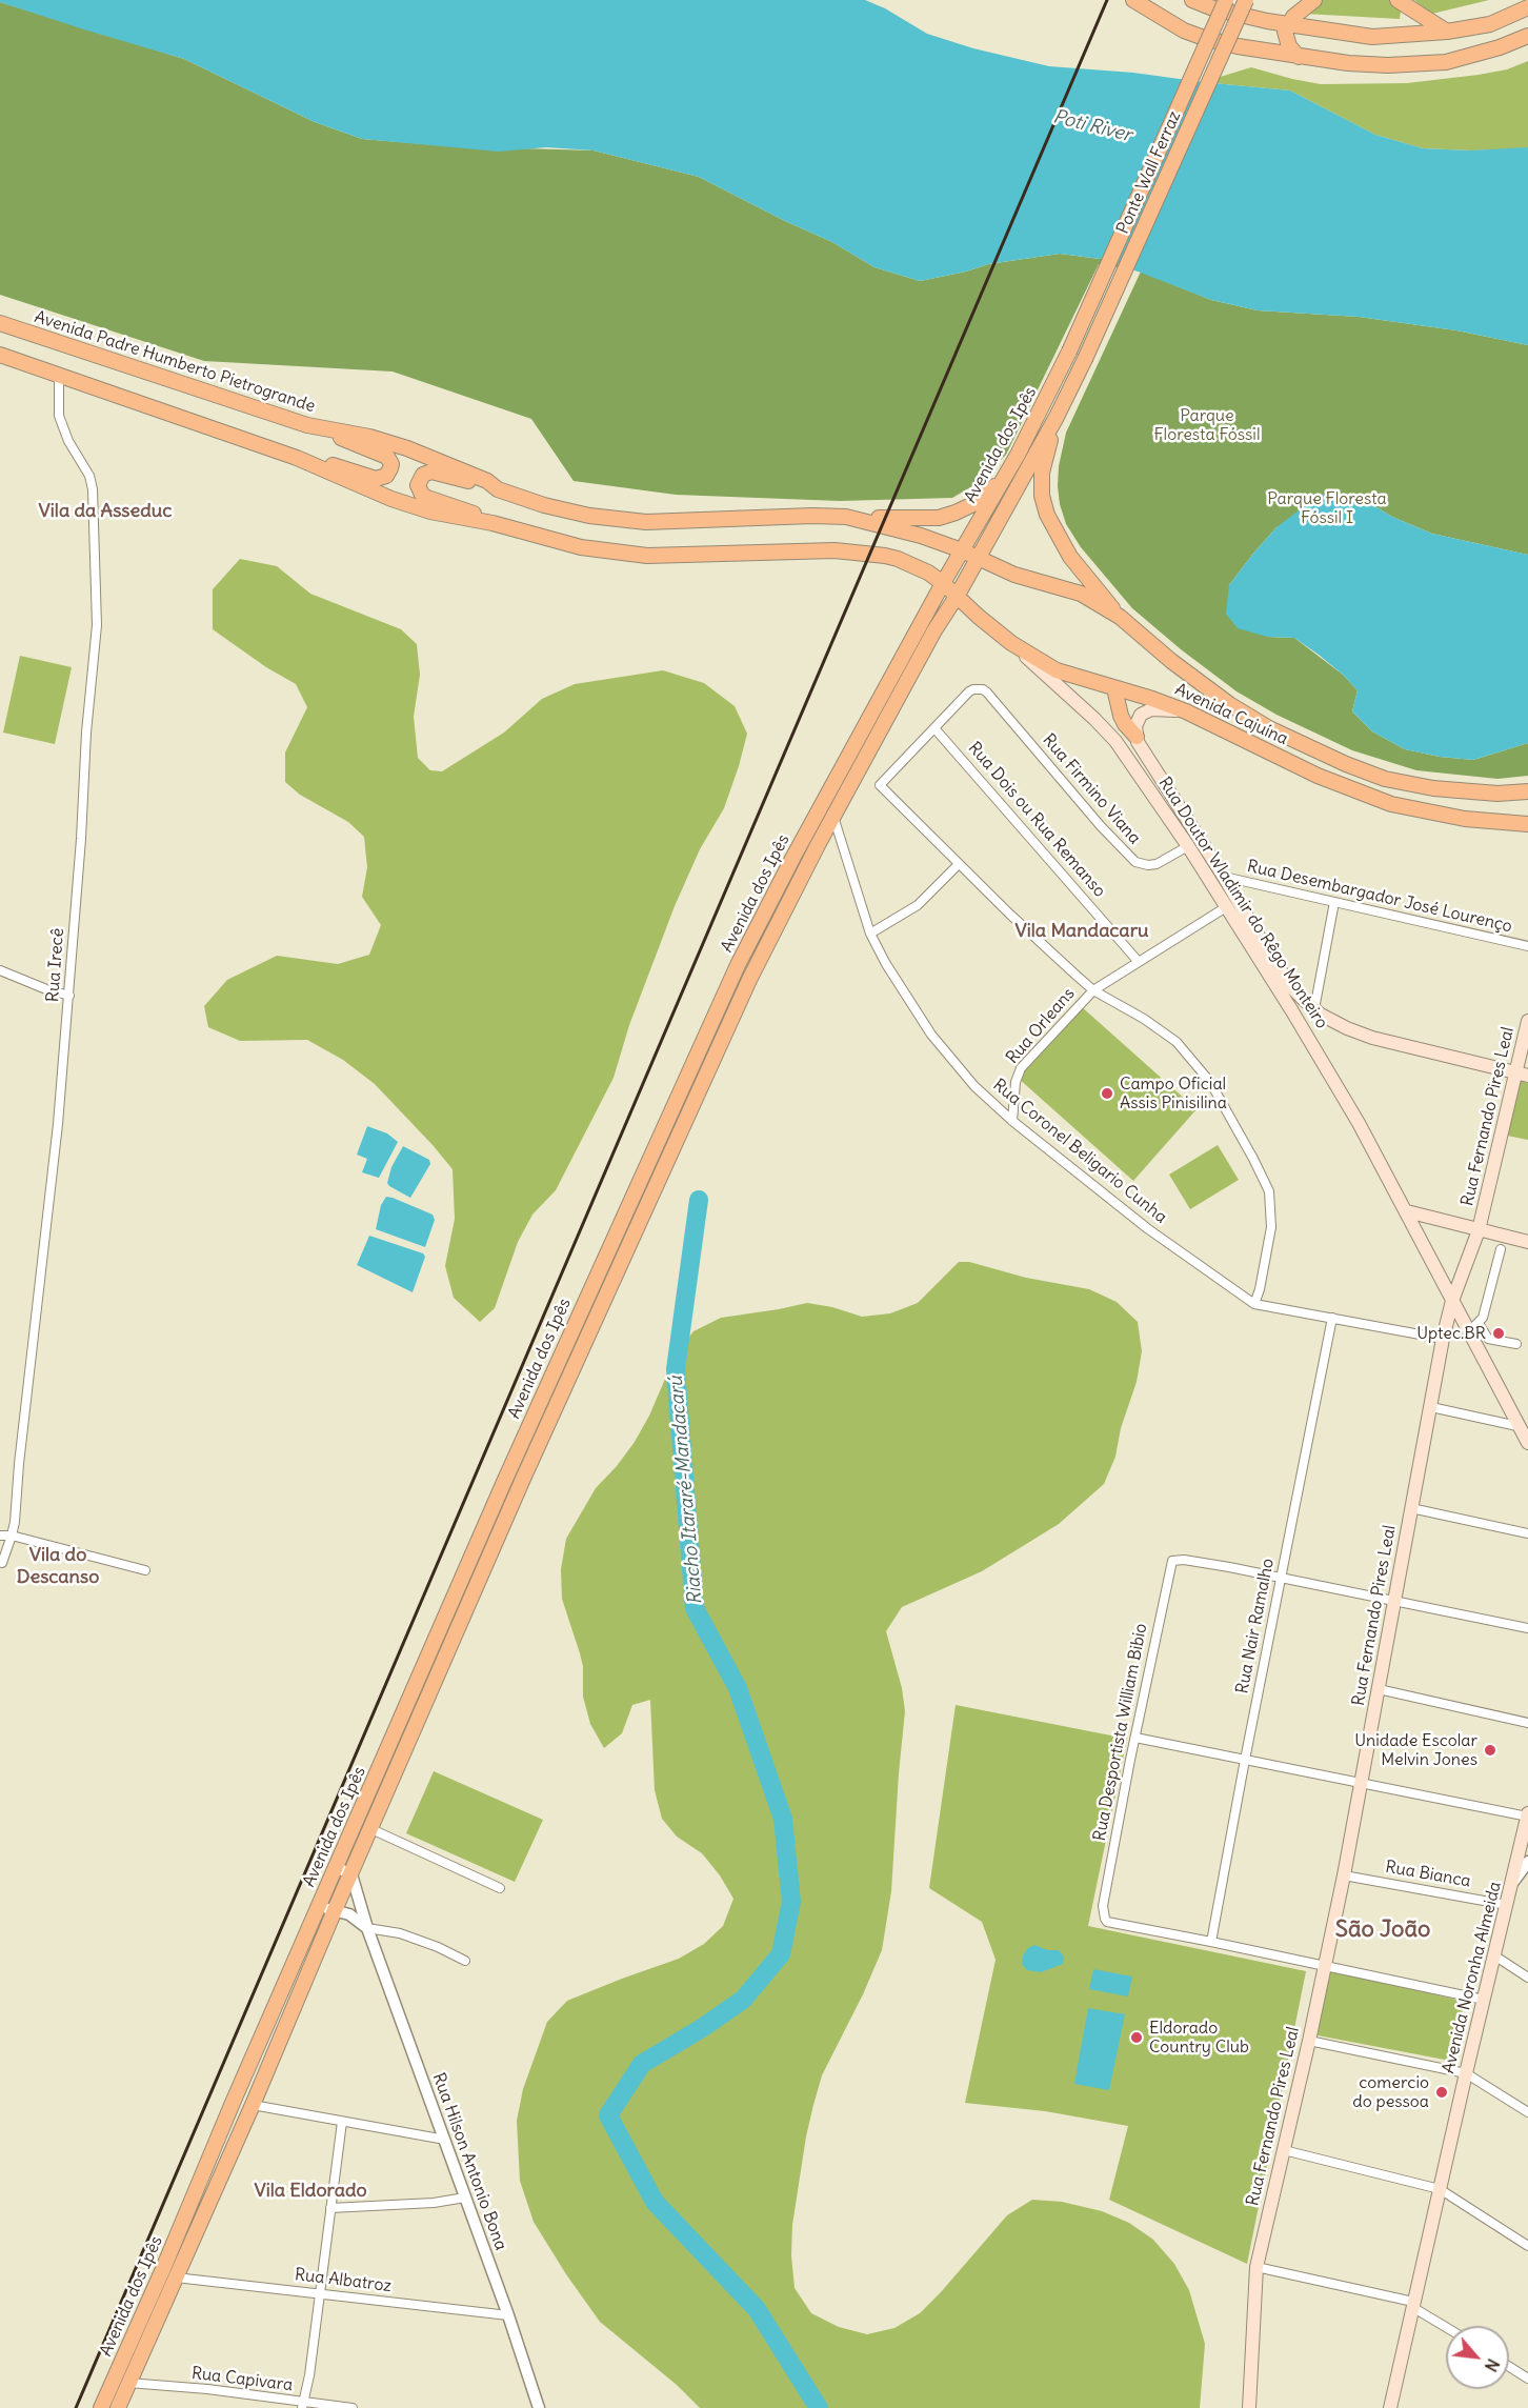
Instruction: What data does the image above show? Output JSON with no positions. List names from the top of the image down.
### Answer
{
  "streets": {
    "main road": [
      "Ponte Wall Ferraz",
      "Avenida Padre Humberto Pietrogrande",
      "Avenida dos Ipês",
      "Avenida Cajuína",
      "Rua Doutor Wladimir do Rêgo Monteiro",
      "Rua Fernando Pires Leal",
      "Avenida Noronha Almeida"
    ],
    "street": [
      "Rua Firmino Viana",
      "Rua Dois ou Rua Remanso",
      "Rua Desembargador José Lourenço",
      "Rua Irecê",
      "Rua Orleans",
      "Rua Coronel Beligario Cunha",
      "Rua Nair Ramalho",
      "Rua Desportista William Bibio",
      "Rua Bianca",
      "Rua Hilson Antonio Bona",
      "Rua Albatroz",
      "Rua Capivara"
    ]
  },
  "crossings": [
    ["Ponte Wall Ferraz", "Avenida dos Ipês"],
    ["Avenida Padre Humberto Pietrogrande", "Avenida dos Ipês"],
    ["Avenida Padre Humberto Pietrogrande", "Avenida Cajuína"],
    ["Avenida dos Ipês", "Avenida Cajuína"],
    ["Avenida dos Ipês", "Rua Coronel Beligario Cunha"],
    ["Avenida dos Ipês", "Rua Hilson Antonio Bona"],
    ["Avenida dos Ipês", "Rua Albatroz"],
    ["Avenida dos Ipês", "Rua Capivara"],
    ["Avenida Cajuína", "Rua Doutor Wladimir do Rêgo Monteiro"],
    ["Rua Firmino Viana", "Rua Dois ou Rua Remanso"],
    ["Rua Firmino Viana", "Rua Doutor Wladimir do Rêgo Monteiro"],
    ["Rua Dois ou Rua Remanso", "Rua Orleans"],
    ["Rua Doutor Wladimir do Rêgo Monteiro", "Rua Orleans"],
    ["Rua Doutor Wladimir do Rêgo Monteiro", "Rua Fernando Pires Leal"],
    ["Rua Orleans", "Rua Coronel Beligario Cunha"],
    ["Rua Fernando Pires Leal", "Rua Bianca"],
    ["Rua Nair Ramalho", "Rua Desportista William Bibio"],
    ["Rua Bianca", "Avenida Noronha Almeida"],
    ["Rua Hilson Antonio Bona", "Rua Albatroz"]
  ],
  "districts": [
    "Vila da Asseduc",
    "Vila Mandacaru",
    "Vila do Descanso",
    "São João",
    "Vila Eldorado"
  ],
  "water": ["Poti River", "Riacho Itararé-Mandacarú"],
  "parks": ["Parque Floresta Fóssil", "Parque Floresta Fóssil I"],
  "places": [
    "Campo Oficial Assis Pinisilina",
    "Uptec.BR",
    "Unidade Escolar Melvin Jones",
    "Eldorado Country Club",
    "comercio do pessoa"
  ],
  "north": "bottom right"
}
